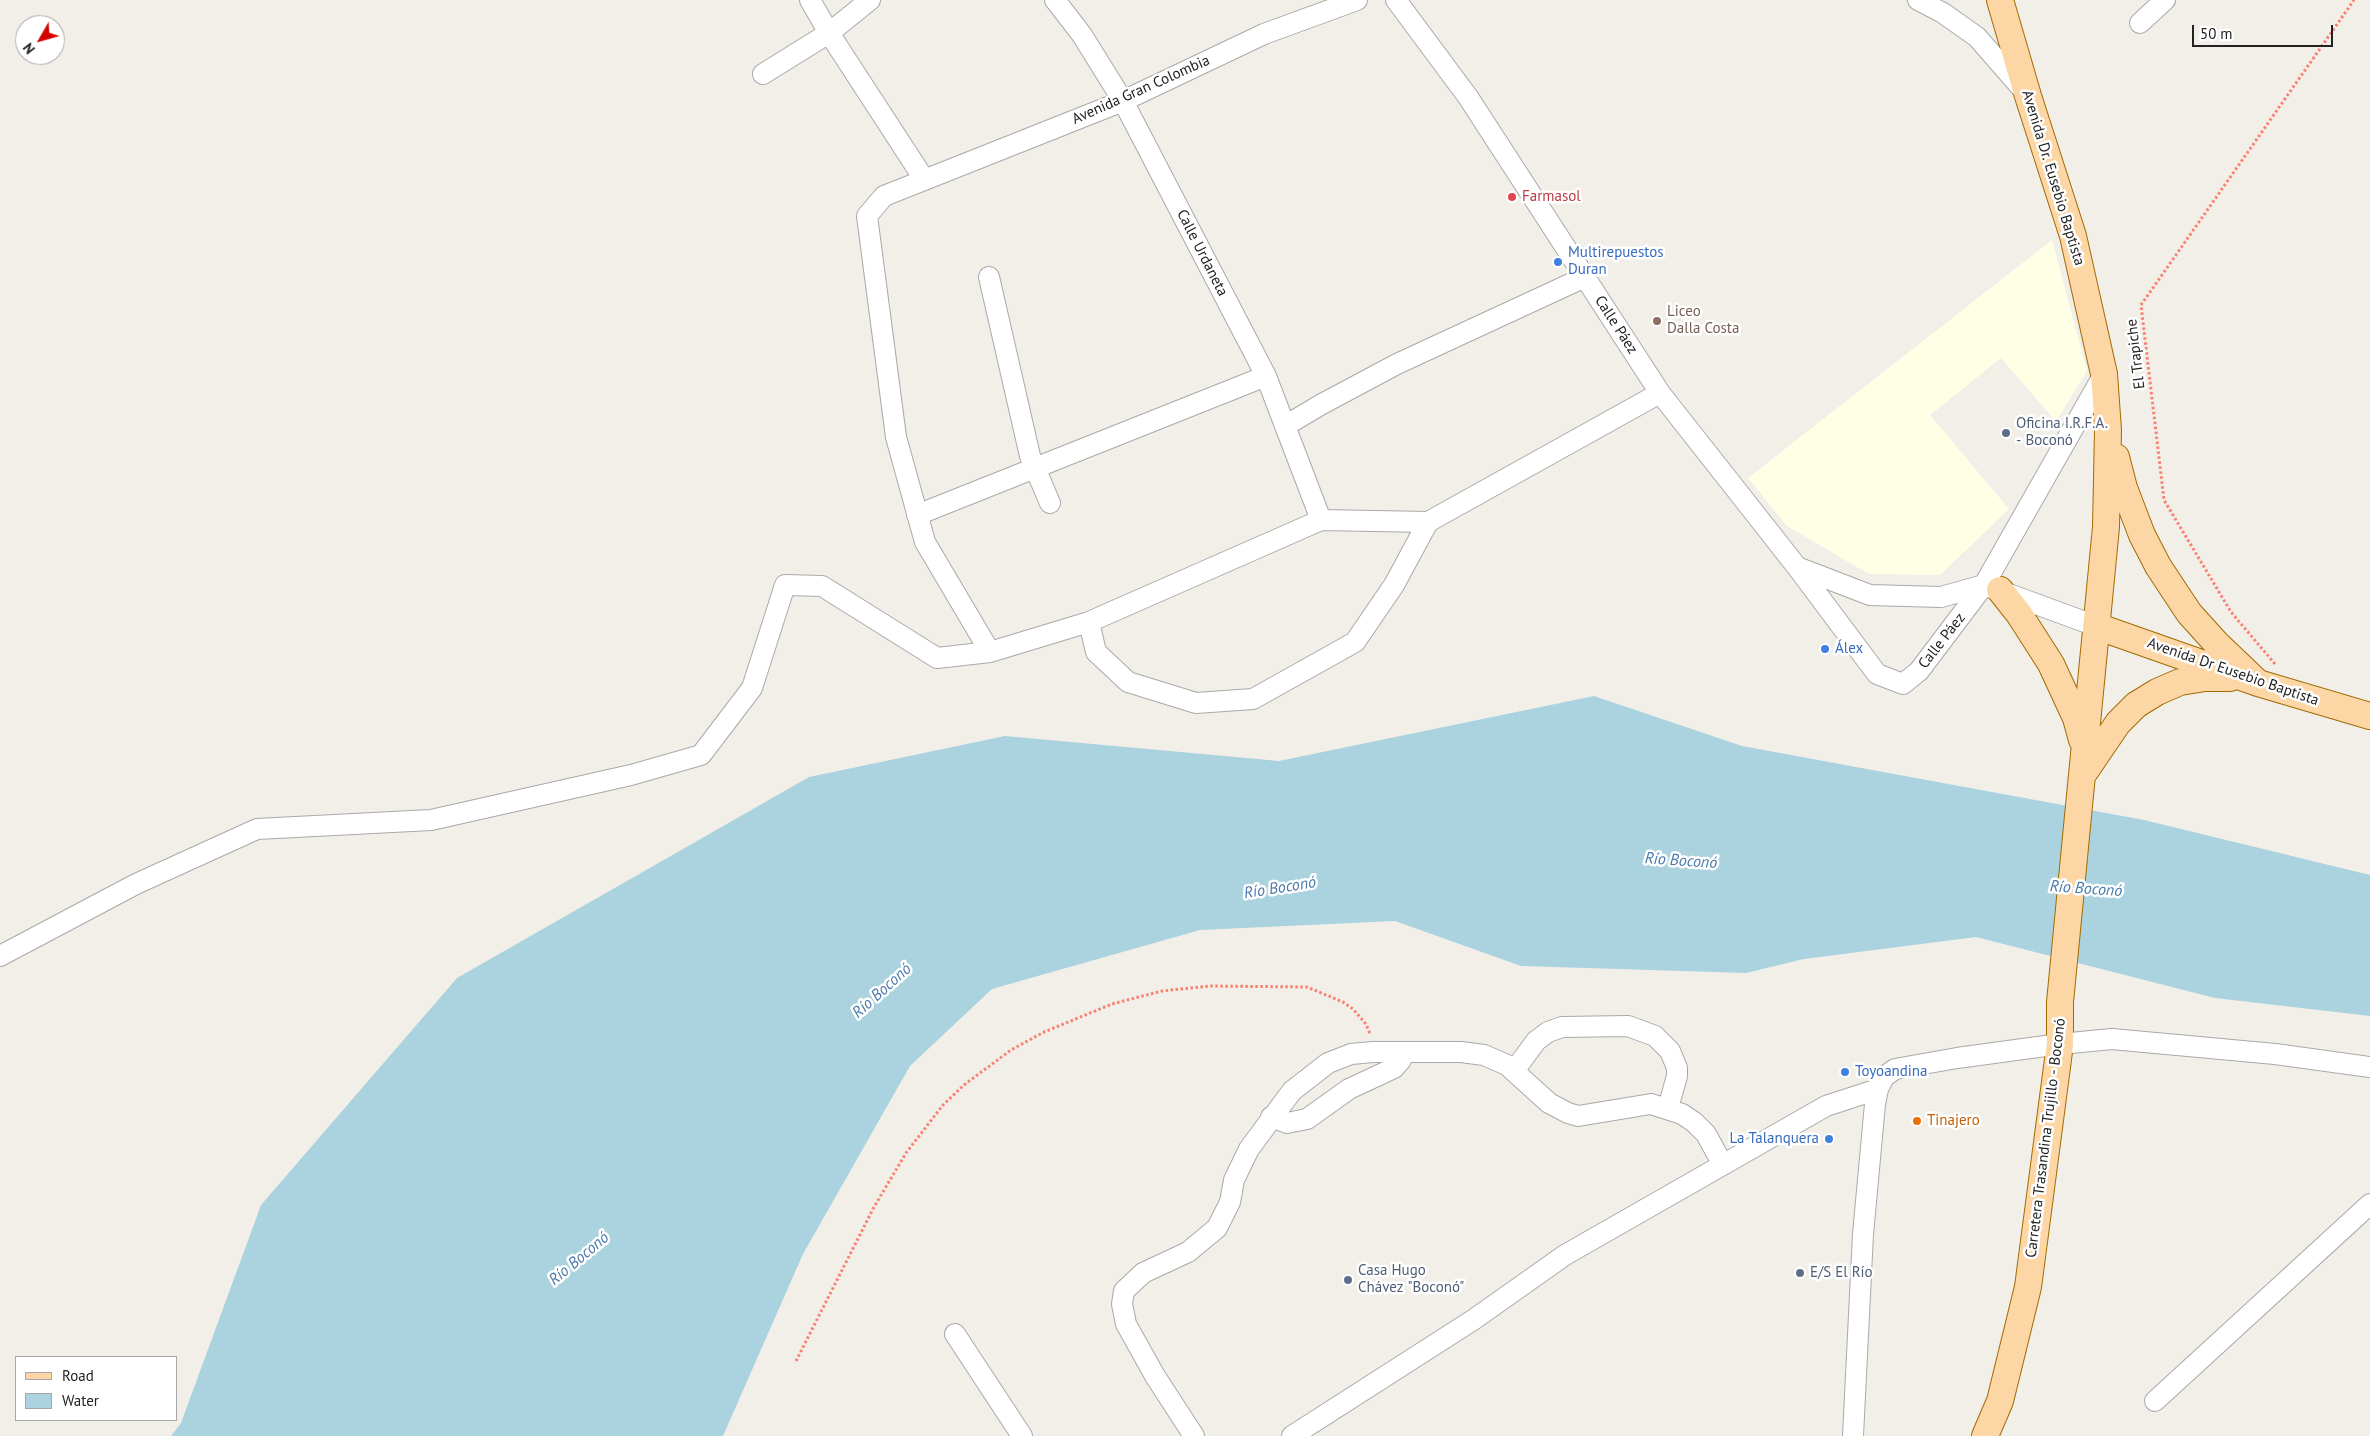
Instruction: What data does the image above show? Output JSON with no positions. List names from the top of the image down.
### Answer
{
  "streets": {
    "main road": ["Avenida Dr. Eusebio Baptista", "Avenida Dr Eusebio Baptista", "Carretera Trasandina Trujillo - Boconó"],
    "street": ["Avenida Gran Colombia", "Calle Urdaneta", "Calle Páez"],
    "path": ["El Trapiche"]
  },
  "crossings": [
    ["Avenida Gran Colombia", "Calle Urdaneta"],
    ["Avenida Dr. Eusebio Baptista", "Calle Páez"],
    ["Avenida Dr. Eusebio Baptista", "Avenida Dr Eusebio Baptista"],
    ["Avenida Dr. Eusebio Baptista", "Carretera Trasandina Trujillo - Boconó"],
    ["El Trapiche", "Avenida Dr Eusebio Baptista"],
    ["Avenida Dr Eusebio Baptista", "Carretera Trasandina Trujillo - Boconó"]
  ],
  "water": ["Río Boconó"],
  "places": [
    "Farmasol",
    "Multirepuestos Duran",
    "Liceo Dalla Costa",
    "Oficina I.R.F.A. - Boconó",
    "Álex",
    "Toyoandina",
    "Tinajero",
    "La Talanquera",
    "E/S El Río",
    "Casa Hugo Chávez \"Boconó\""
  ],
  "legend": ["Road", "Water"],
  "scale_bar": "50 m",
  "north": "bottom left"
}
